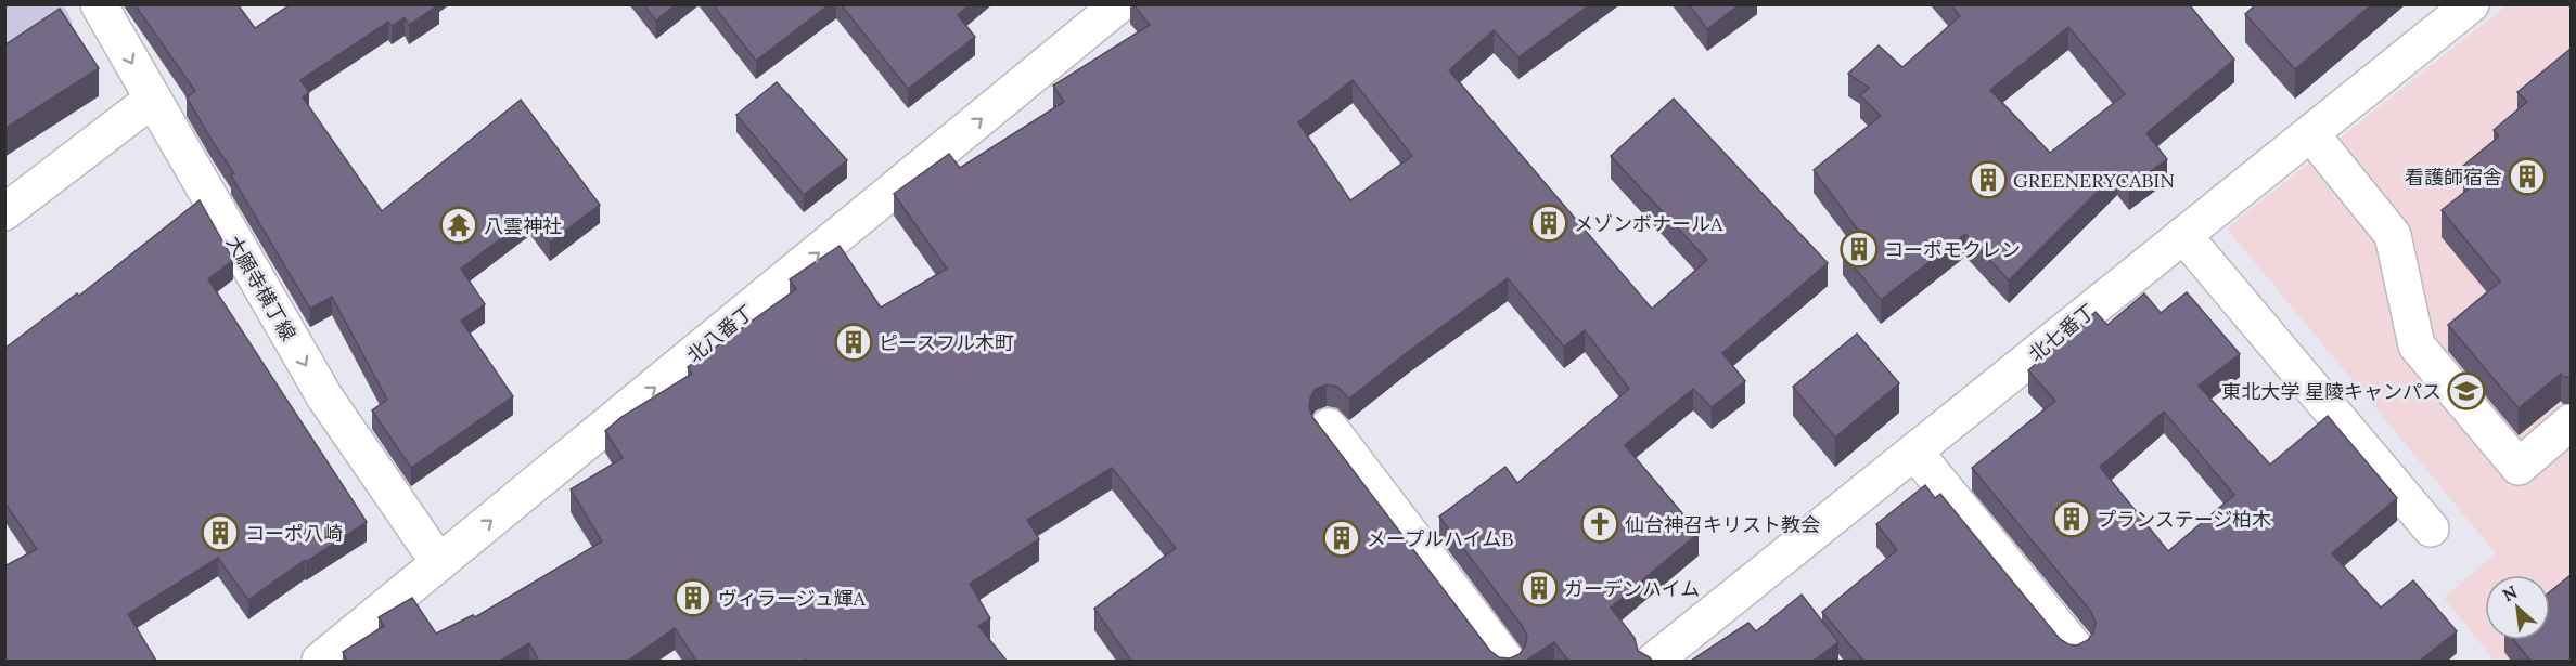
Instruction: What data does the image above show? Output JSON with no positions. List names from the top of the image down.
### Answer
{
  "streets": {
    "street": ["大願寺横丁線", "北七番丁", "北八番丁"]
  },
  "crossings": [
    ["大願寺横丁線", "北八番丁"]
  ],
  "one_way": ["大願寺横丁線", "北八番丁"],
  "places": {
    "building": [
      "看護師宿舎",
      "GREENERYCABIN",
      "メゾンボナールA",
      "コーポモクレン",
      "ピースフル木町",
      "プランステージ柏木",
      "コーポ八崎",
      "メープルハイムB",
      "ガーデンハイム",
      "ヴィラージュ輝A"
    ],
    "temple": ["八雲神社"],
    "school or university": ["東北大学 星陵キャンパス"],
    "church": ["仙台神召キリスト教会"]
  },
  "north": "top left"
}
